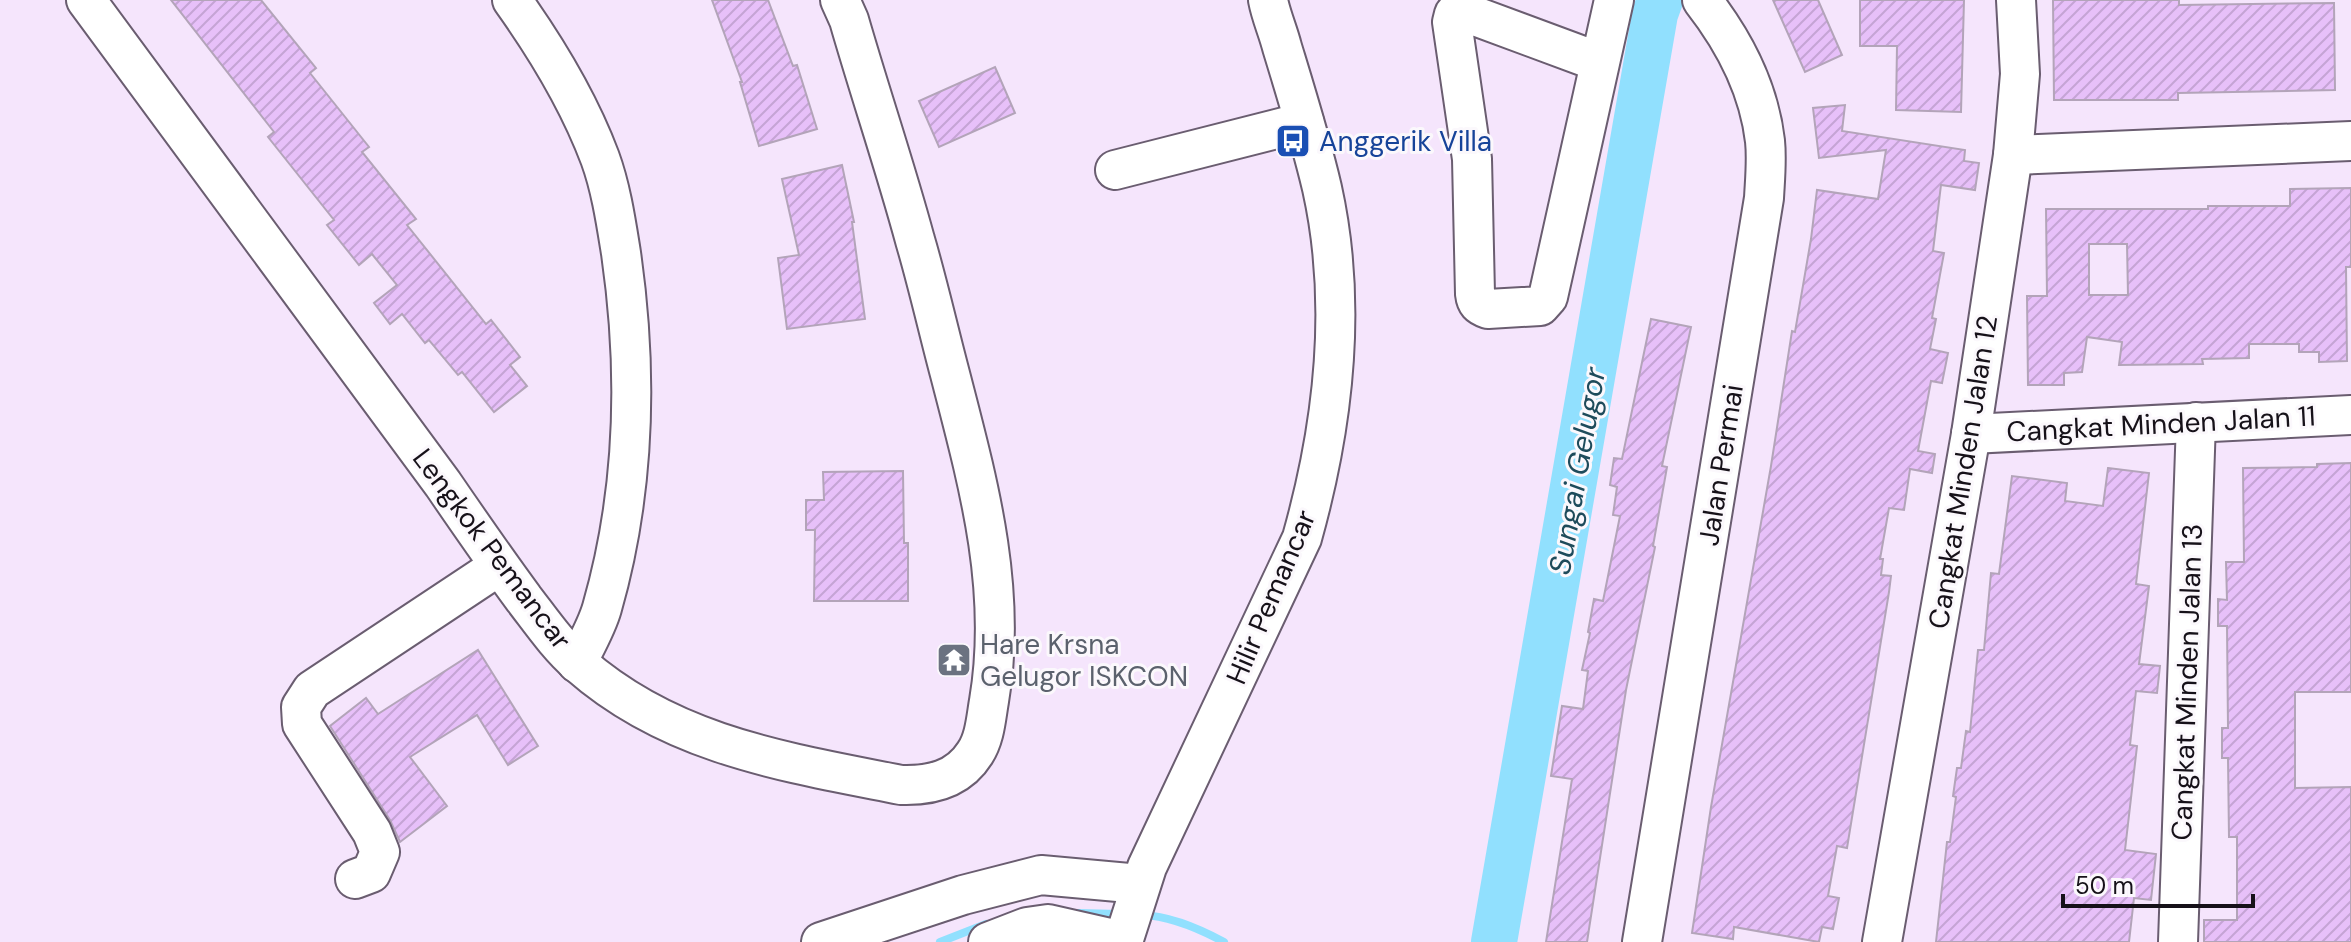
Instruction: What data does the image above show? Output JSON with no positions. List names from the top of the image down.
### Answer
{
  "streets": {
    "street": [
      "Cangkat Minden Jalan 11",
      "Jalan Permai",
      "Cangkat Minden Jalan 12",
      "Lengkok Pemancar",
      "Hilir Pemancar",
      "Cangkat Minden Jalan 13"
    ]
  },
  "crossings": [
    ["Cangkat Minden Jalan 11", "Cangkat Minden Jalan 12"],
    ["Cangkat Minden Jalan 11", "Cangkat Minden Jalan 13"]
  ],
  "water": ["Sungai Gelugor"],
  "places": {
    "bus stop": ["Anggerik Villa"],
    "temple": ["Hare Krsna Gelugor ISKCON"]
  },
  "scale_bar": "50 m"
}
